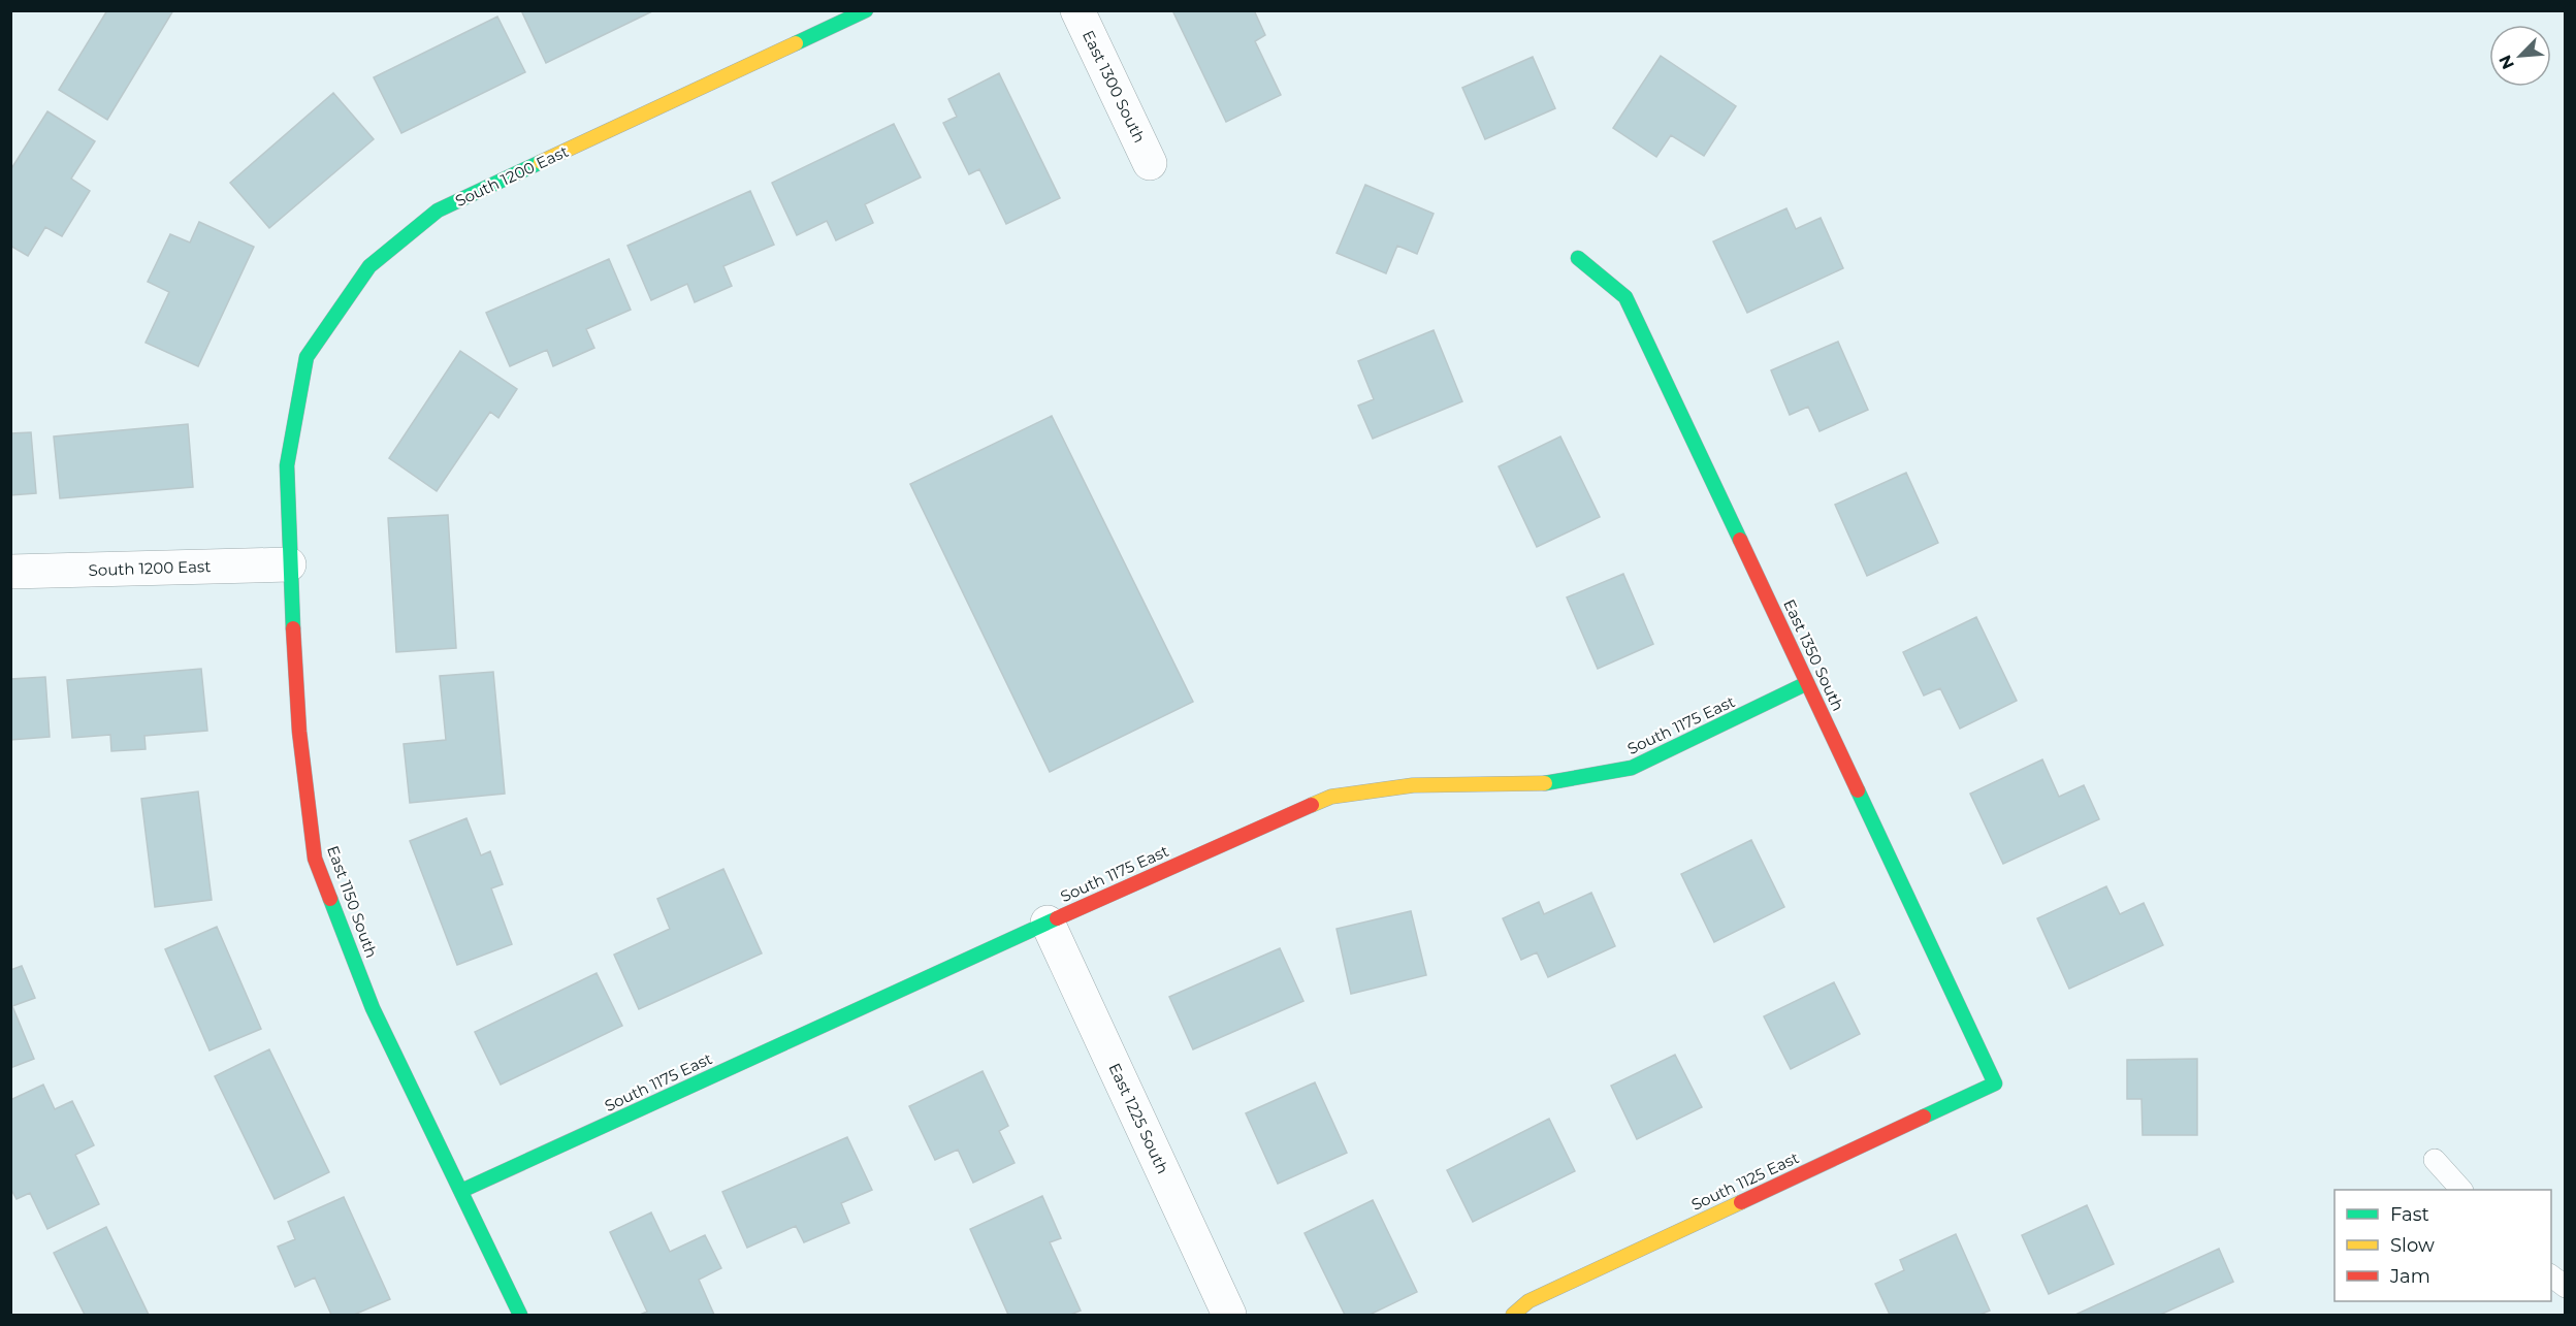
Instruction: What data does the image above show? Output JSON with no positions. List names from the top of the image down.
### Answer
{
  "streets": {
    "street": [
      "East 1300 South",
      "South 1200 East",
      "East 1350 South",
      "South 1175 East",
      "East 1150 South",
      "East 1225 South",
      "South 1125 East"
    ]
  },
  "crossings": [
    ["South 1200 East", "East 1150 South"],
    ["East 1350 South", "South 1175 East"],
    ["East 1350 South", "South 1125 East"],
    ["South 1175 East", "East 1150 South"],
    ["South 1175 East", "East 1225 South"]
  ],
  "legend": ["Fast", "Slow", "Jam"],
  "north": "bottom left"
}
